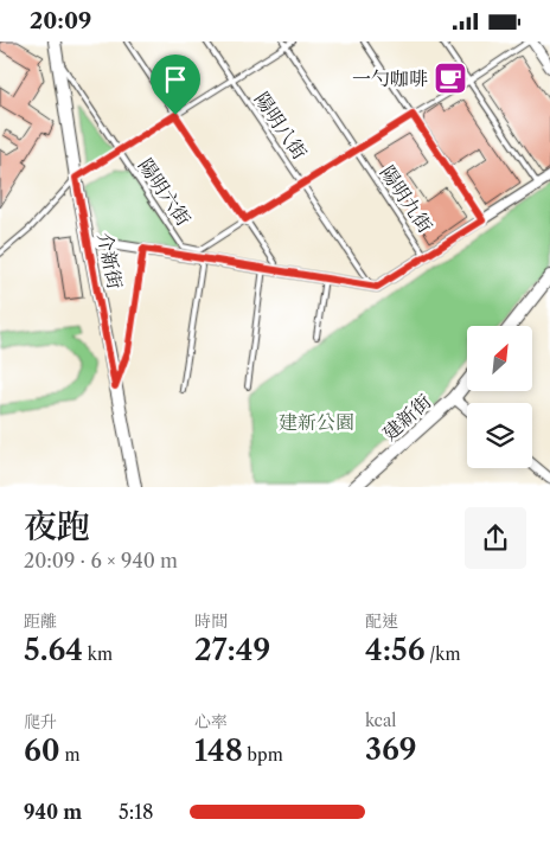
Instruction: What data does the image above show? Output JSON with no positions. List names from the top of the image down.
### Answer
{
  "streets": {
    "street": ["介新街", "建新街"],
    "lane": ["陽明八街", "陽明六街", "陽明九街"]
  },
  "crossings": [
    ["陽明六街", "介新街"]
  ],
  "parks": ["建新公園"],
  "places": {
    "cafe": ["一勺咖啡"]
  },
  "north": "top right",
  "page": {
    "status": "20:09",
    "heading": ["夜跑", "20:09 · 6 × 940 m"],
    "stats": [
      ["距離", "5.64 km"],
      ["時間", "27:49"],
      ["配速", "4:56 /km"],
      ["爬升", "60 m"],
      ["心率", "148 bpm"],
      ["kcal", "369"]
    ],
    "list": [
      {
        "name": "940 m",
        "note": "5:18"
      }
    ]
  }
}
